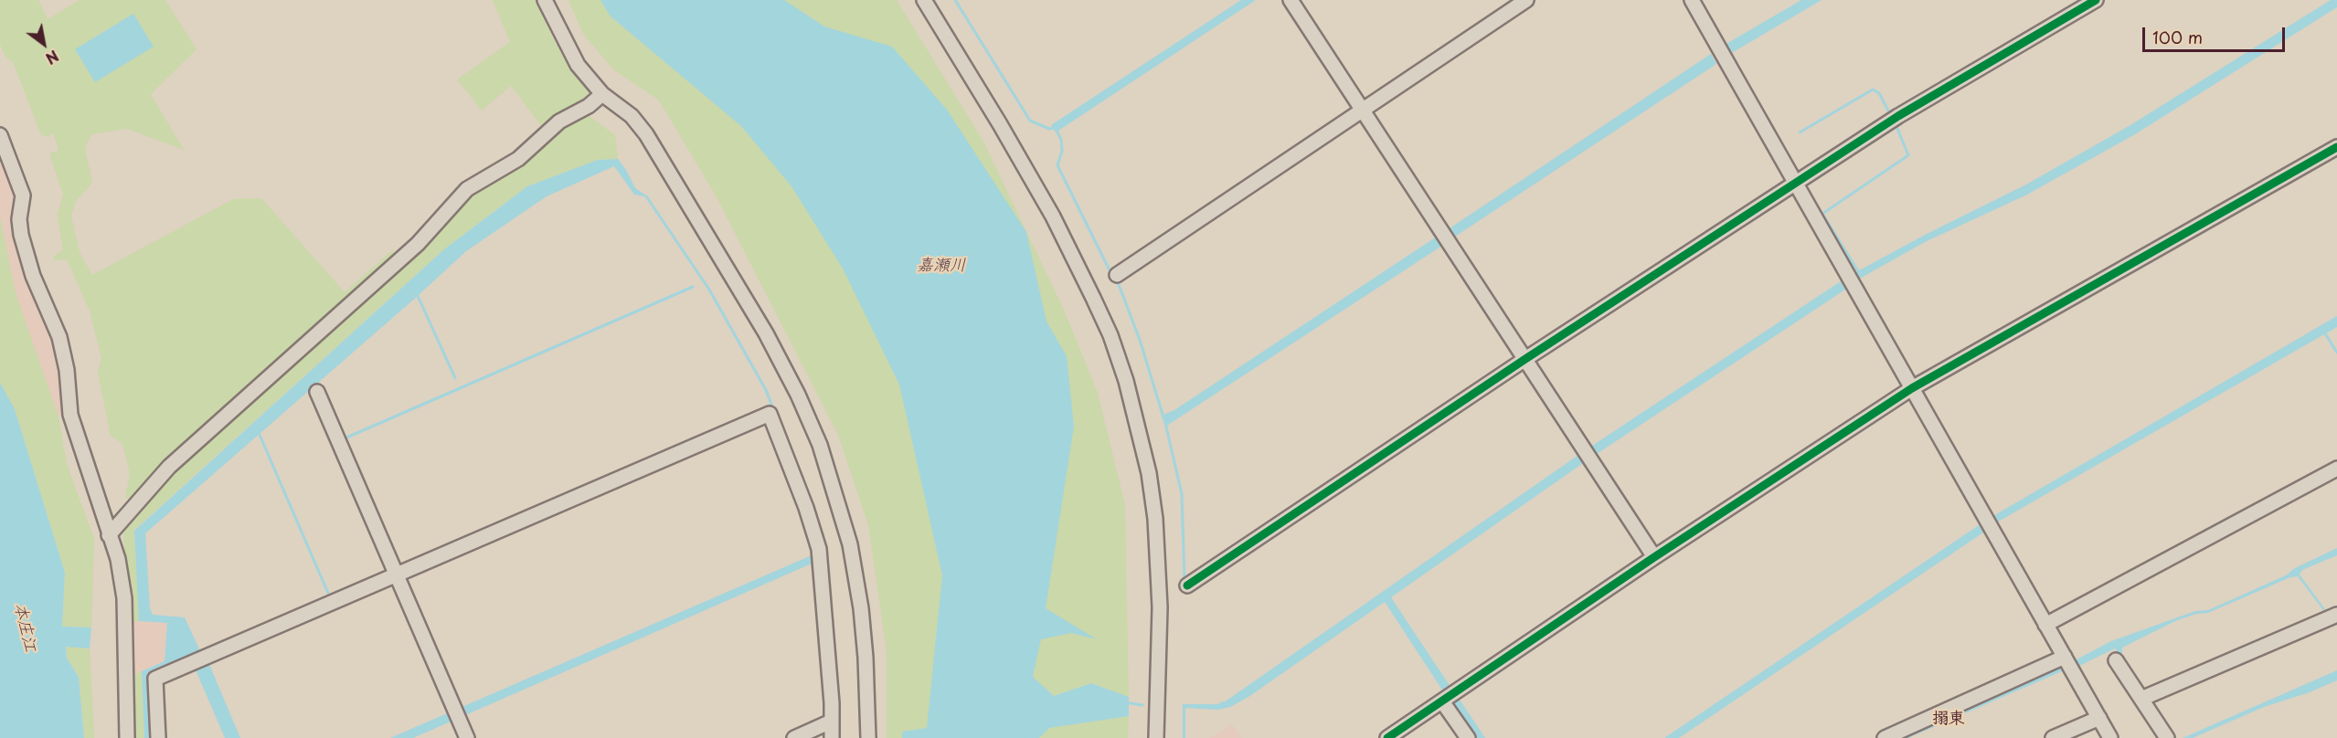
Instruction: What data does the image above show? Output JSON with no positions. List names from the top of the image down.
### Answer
{
  "districts": ["搦東"],
  "water": ["嘉瀬川", "本庄江"],
  "scale_bar": "100 m",
  "north": "bottom right"
}
